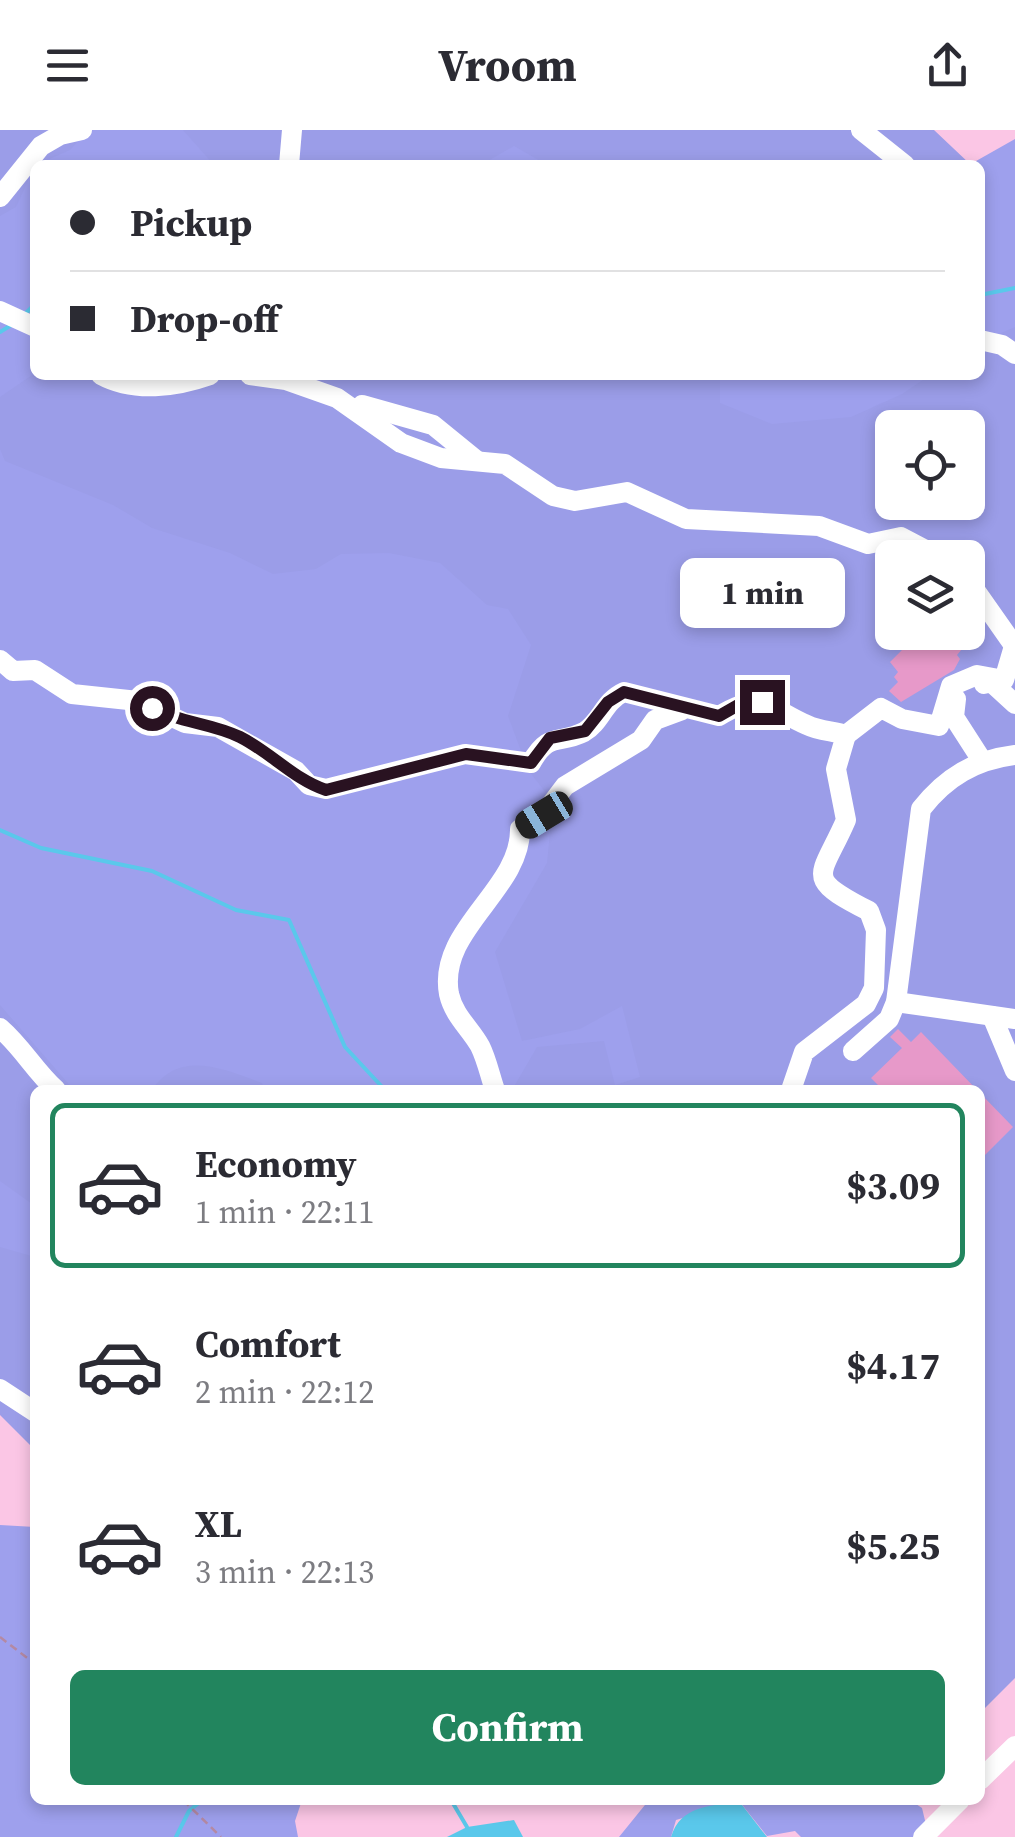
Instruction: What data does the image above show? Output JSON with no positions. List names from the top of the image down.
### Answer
{
  "page": {
    "header": "Vroom",
    "banner": ["Pickup", "Drop-off"],
    "bubble": "1 min",
    "list": [
      {
        "name": "Economy",
        "note": "1 min · 22:11",
        "value": "$3.09"
      },
      {
        "name": "Comfort",
        "note": "2 min · 22:12",
        "value": "$4.17"
      },
      {
        "name": "XL",
        "note": "3 min · 22:13",
        "value": "$5.25"
      }
    ],
    "buttons": "Confirm"
  }
}
